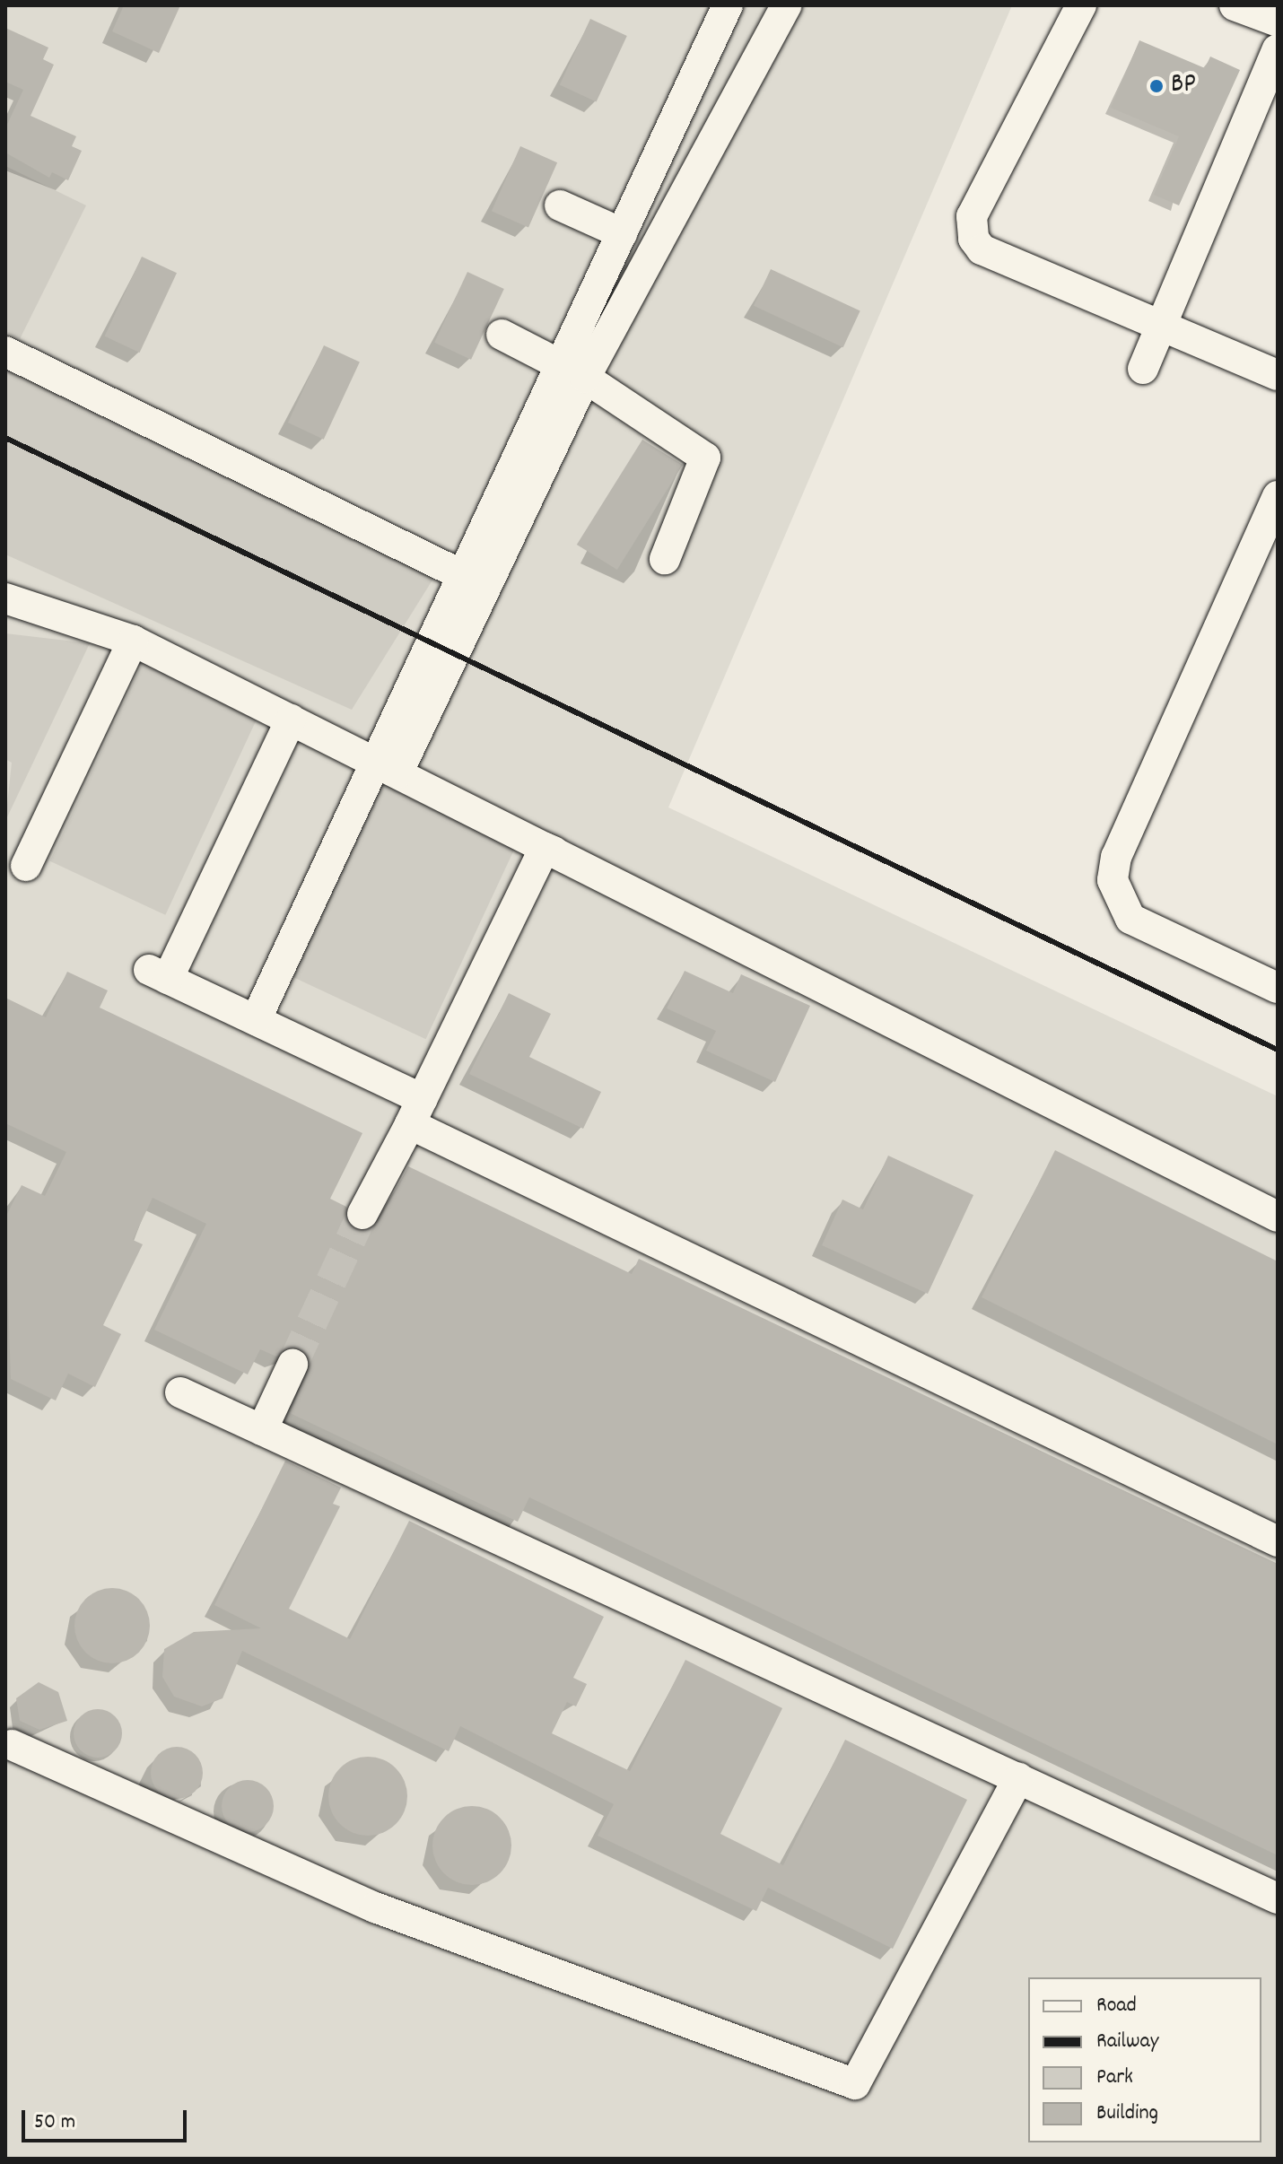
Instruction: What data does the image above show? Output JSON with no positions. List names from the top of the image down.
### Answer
{
  "places": ["BP"],
  "legend": [
    "Road",
    "Railway",
    "Park",
    "Building"
  ],
  "scale_bar": "50 m"
}
